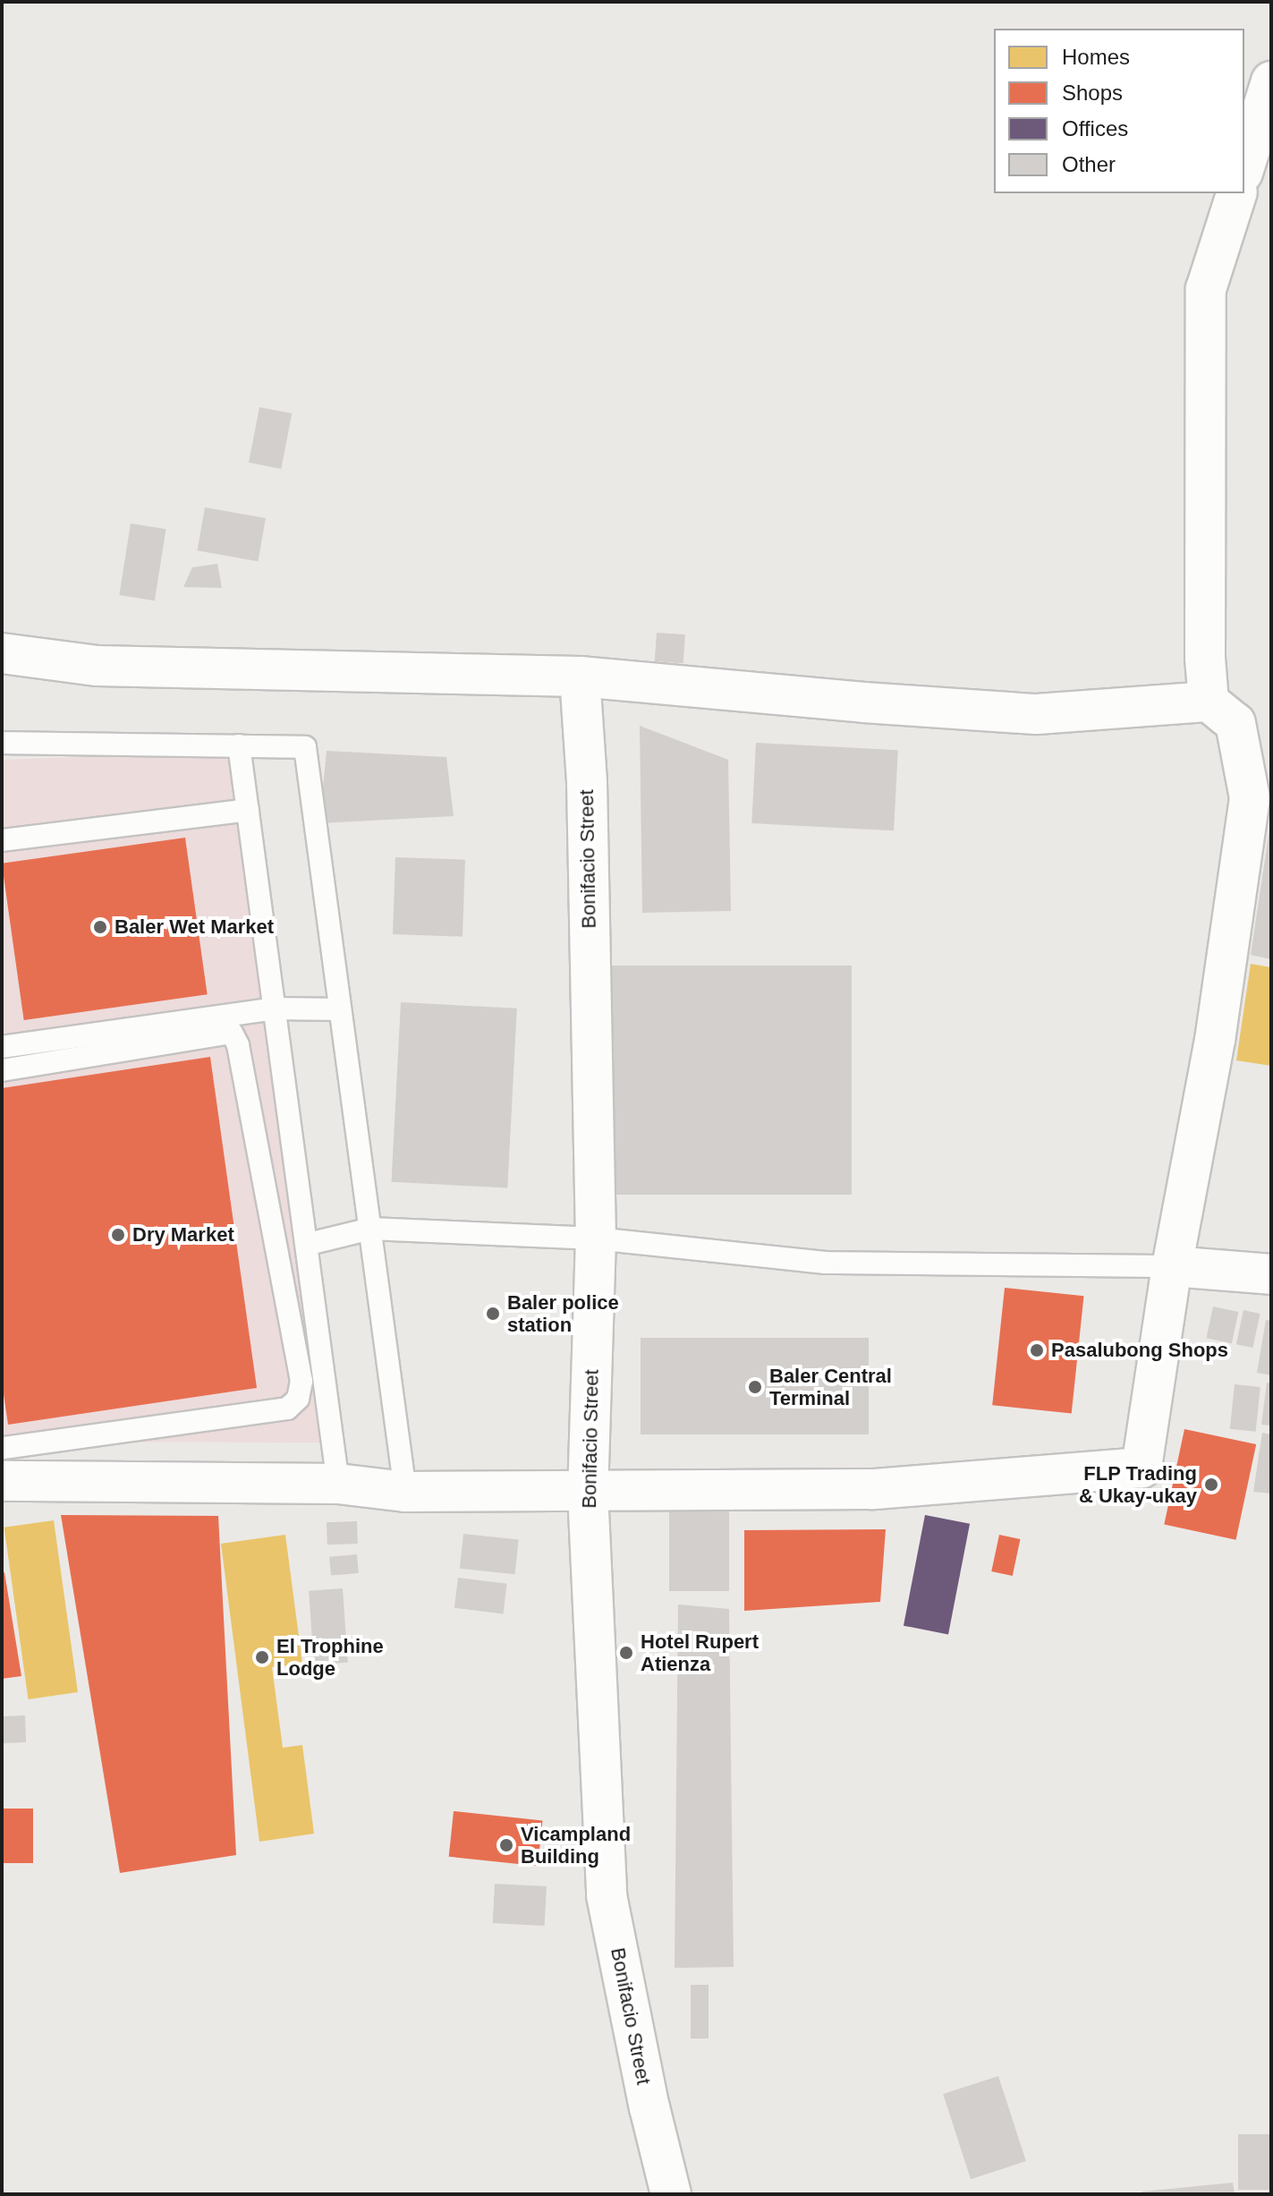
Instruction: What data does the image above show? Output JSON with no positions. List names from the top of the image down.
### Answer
{
  "streets": {
    "street": ["Bonifacio Street"]
  },
  "places": [
    "Baler Wet Market",
    "Dry Market",
    "Baler police station",
    "Pasalubong Shops",
    "Baler Central Terminal",
    "FLP Trading & Ukay-ukay",
    "Hotel Rupert Atienza",
    "El Trophine Lodge",
    "Vicampland Building"
  ],
  "legend": [
    "Homes",
    "Shops",
    "Offices",
    "Other"
  ]
}
